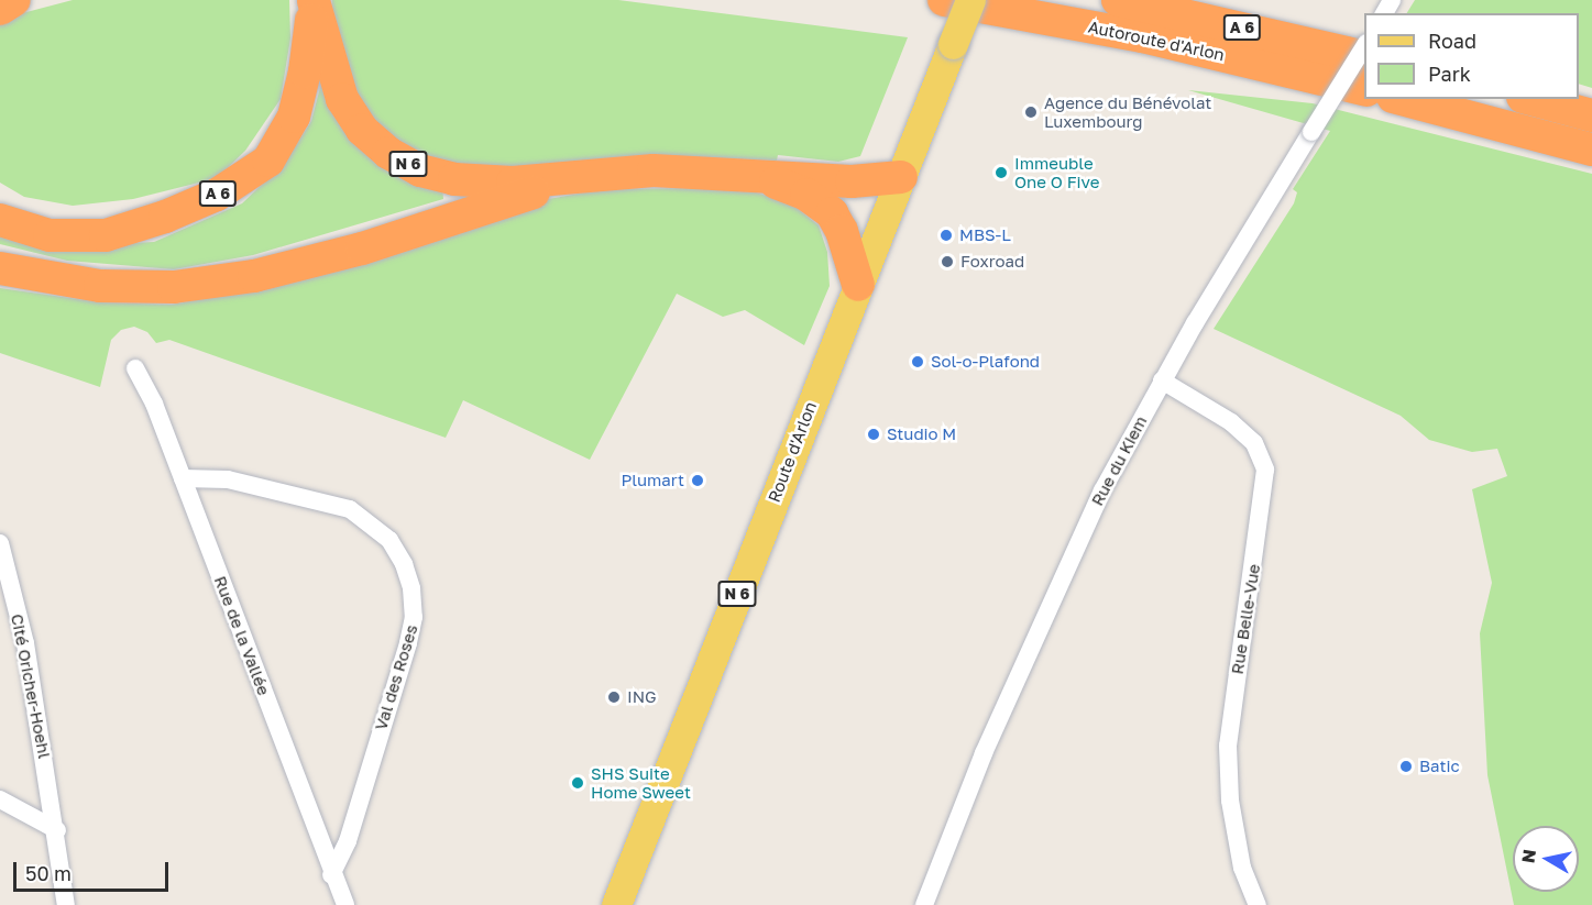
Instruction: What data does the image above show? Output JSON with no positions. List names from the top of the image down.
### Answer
{
  "streets": {
    "highway": ["A 6", "Autoroute d'Arlon", "N 6"],
    "main road": ["Route d'Arlon"],
    "street": [
      "Rue du Kiem",
      "Rue Belle-Vue",
      "Rue de la Vallée",
      "Val des Roses",
      "Cité Oricher-Hoehl"
    ]
  },
  "crossings": [
    ["A 6", "N 6"],
    ["N 6", "Route d'Arlon"],
    ["Rue du Kiem", "Rue Belle-Vue"],
    ["Rue de la Vallée", "Val des Roses"]
  ],
  "places": [
    "Agence du Bénévolat Luxembourg",
    "Immeuble One O Five",
    "MBS-L",
    "Foxroad",
    "Sol-o-Plafond",
    "Studio M",
    "Plumart",
    "ING",
    "Batic",
    "SHS Suite Home Sweet"
  ],
  "legend": ["Road", "Park"],
  "scale_bar": "50 m",
  "north": "left"
}
